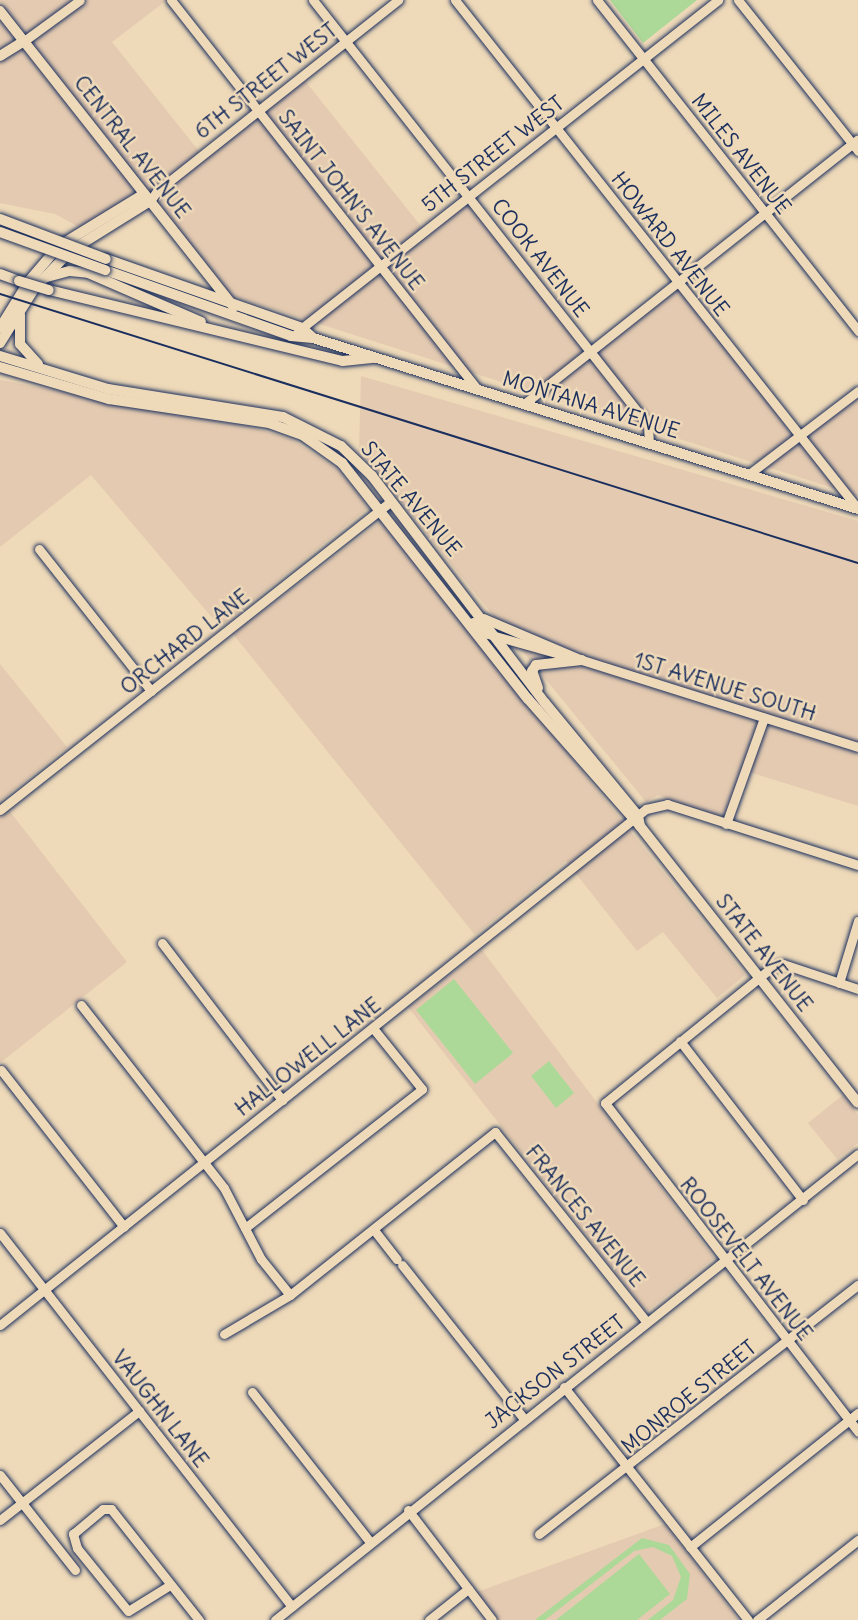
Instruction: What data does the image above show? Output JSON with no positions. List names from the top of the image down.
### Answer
{
  "streets": {
    "main road": [
      "6TH STREET WEST",
      "CENTRAL AVENUE",
      "MONTANA AVENUE",
      "STATE AVENUE"
    ],
    "street": [
      "5TH STREET WEST",
      "MILES AVENUE",
      "SAINT JOHN'S AVENUE",
      "HOWARD AVENUE",
      "COOK AVENUE",
      "ORCHARD LANE",
      "1ST AVENUE SOUTH",
      "HALLOWELL LANE",
      "FRANCES AVENUE",
      "ROOSEVELT AVENUE",
      "JACKSON STREET",
      "MONROE STREET",
      "VAUGHN LANE"
    ]
  },
  "crossings": [
    ["6TH STREET WEST", "CENTRAL AVENUE"],
    ["6TH STREET WEST", "SAINT JOHN'S AVENUE"],
    ["6TH STREET WEST", "COOK AVENUE"],
    ["CENTRAL AVENUE", "MONTANA AVENUE"],
    ["5TH STREET WEST", "MILES AVENUE"],
    ["5TH STREET WEST", "SAINT JOHN'S AVENUE"],
    ["5TH STREET WEST", "HOWARD AVENUE"],
    ["5TH STREET WEST", "COOK AVENUE"],
    ["5TH STREET WEST", "MONTANA AVENUE"],
    ["SAINT JOHN'S AVENUE", "MONTANA AVENUE"],
    ["HOWARD AVENUE", "MONTANA AVENUE"],
    ["COOK AVENUE", "MONTANA AVENUE"],
    ["STATE AVENUE", "ORCHARD LANE"],
    ["STATE AVENUE", "1ST AVENUE SOUTH"],
    ["STATE AVENUE", "HALLOWELL LANE"],
    ["HALLOWELL LANE", "VAUGHN LANE"],
    ["FRANCES AVENUE", "JACKSON STREET"],
    ["ROOSEVELT AVENUE", "JACKSON STREET"],
    ["ROOSEVELT AVENUE", "MONROE STREET"],
    ["JACKSON STREET", "VAUGHN LANE"]
  ]
}
